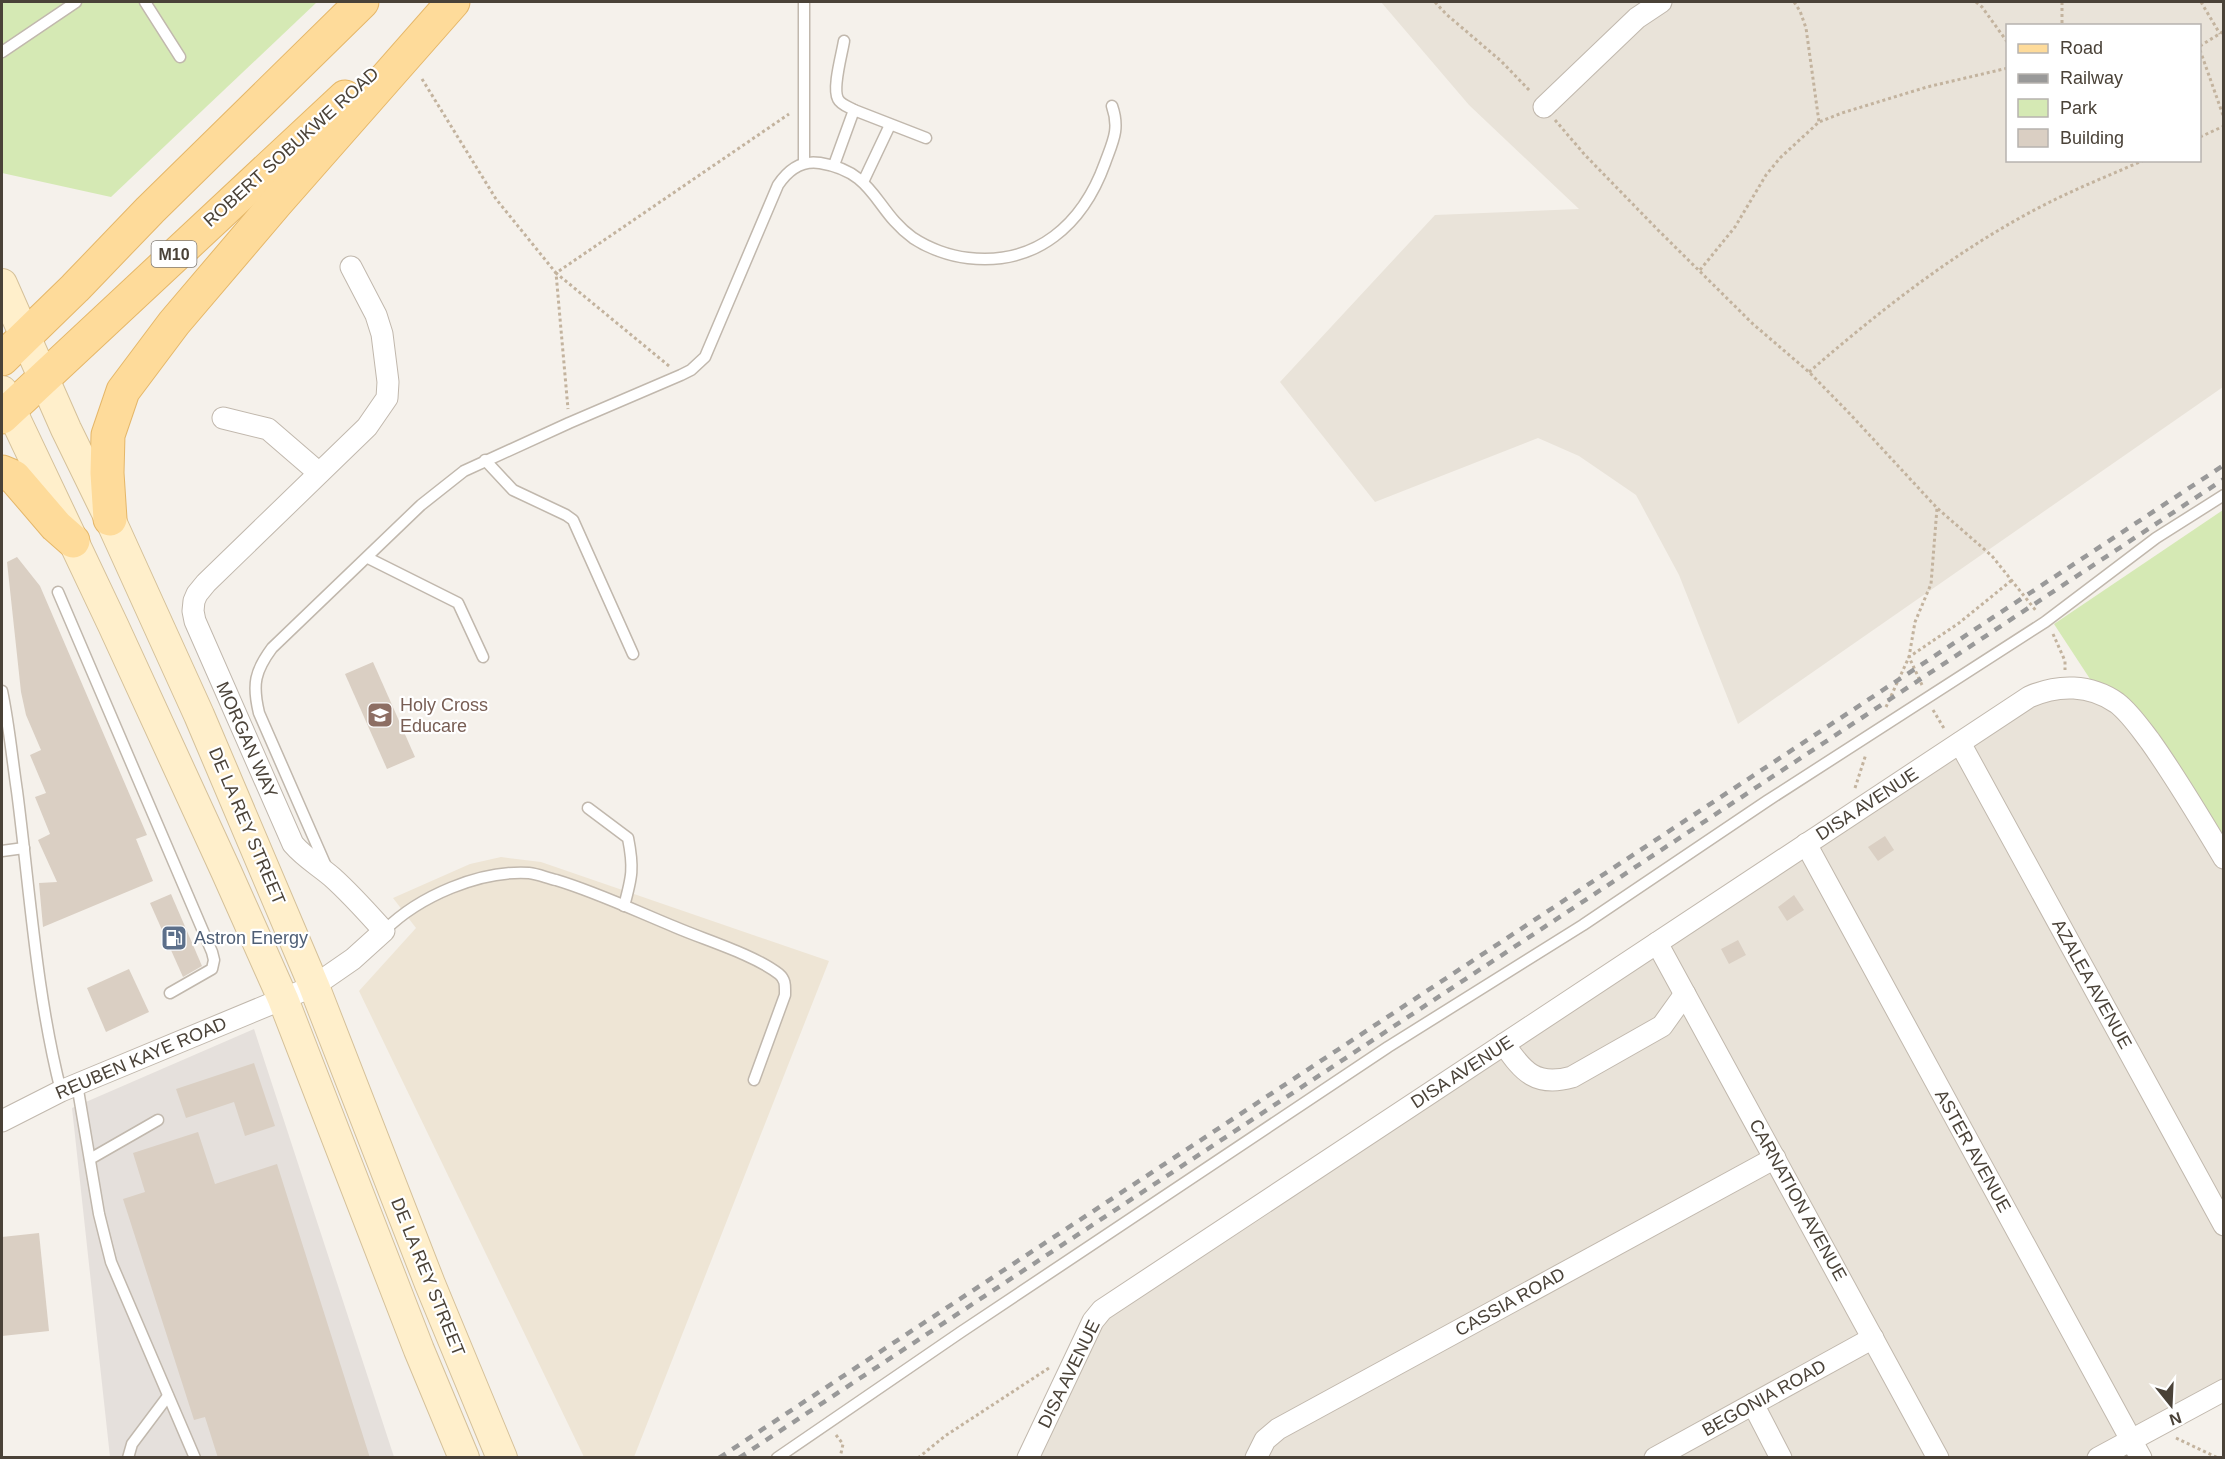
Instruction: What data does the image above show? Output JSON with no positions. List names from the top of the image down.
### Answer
{
  "streets": {
    "main road": ["ROBERT SOBUKWE ROAD", "M10", "DE LA REY STREET"],
    "street": [
      "MORGAN WAY",
      "DISA AVENUE",
      "AZALEA AVENUE",
      "REUBEN KAYE ROAD",
      "ASTER AVENUE",
      "CARNATION AVENUE",
      "CASSIA ROAD",
      "BEGONIA ROAD"
    ]
  },
  "crossings": [
    ["ROBERT SOBUKWE ROAD", "DE LA REY STREET"],
    ["M10", "DE LA REY STREET"],
    ["DISA AVENUE", "AZALEA AVENUE"],
    ["DISA AVENUE", "ASTER AVENUE"],
    ["DISA AVENUE", "CARNATION AVENUE"],
    ["DE LA REY STREET", "REUBEN KAYE ROAD"],
    ["CARNATION AVENUE", "CASSIA ROAD"],
    ["CARNATION AVENUE", "BEGONIA ROAD"]
  ],
  "places": {
    "school or university": ["Holy Cross Educare"],
    "fuel station": ["Astron Energy"]
  },
  "legend": [
    "Road",
    "Railway",
    "Park",
    "Building"
  ],
  "north": "bottom"
}
